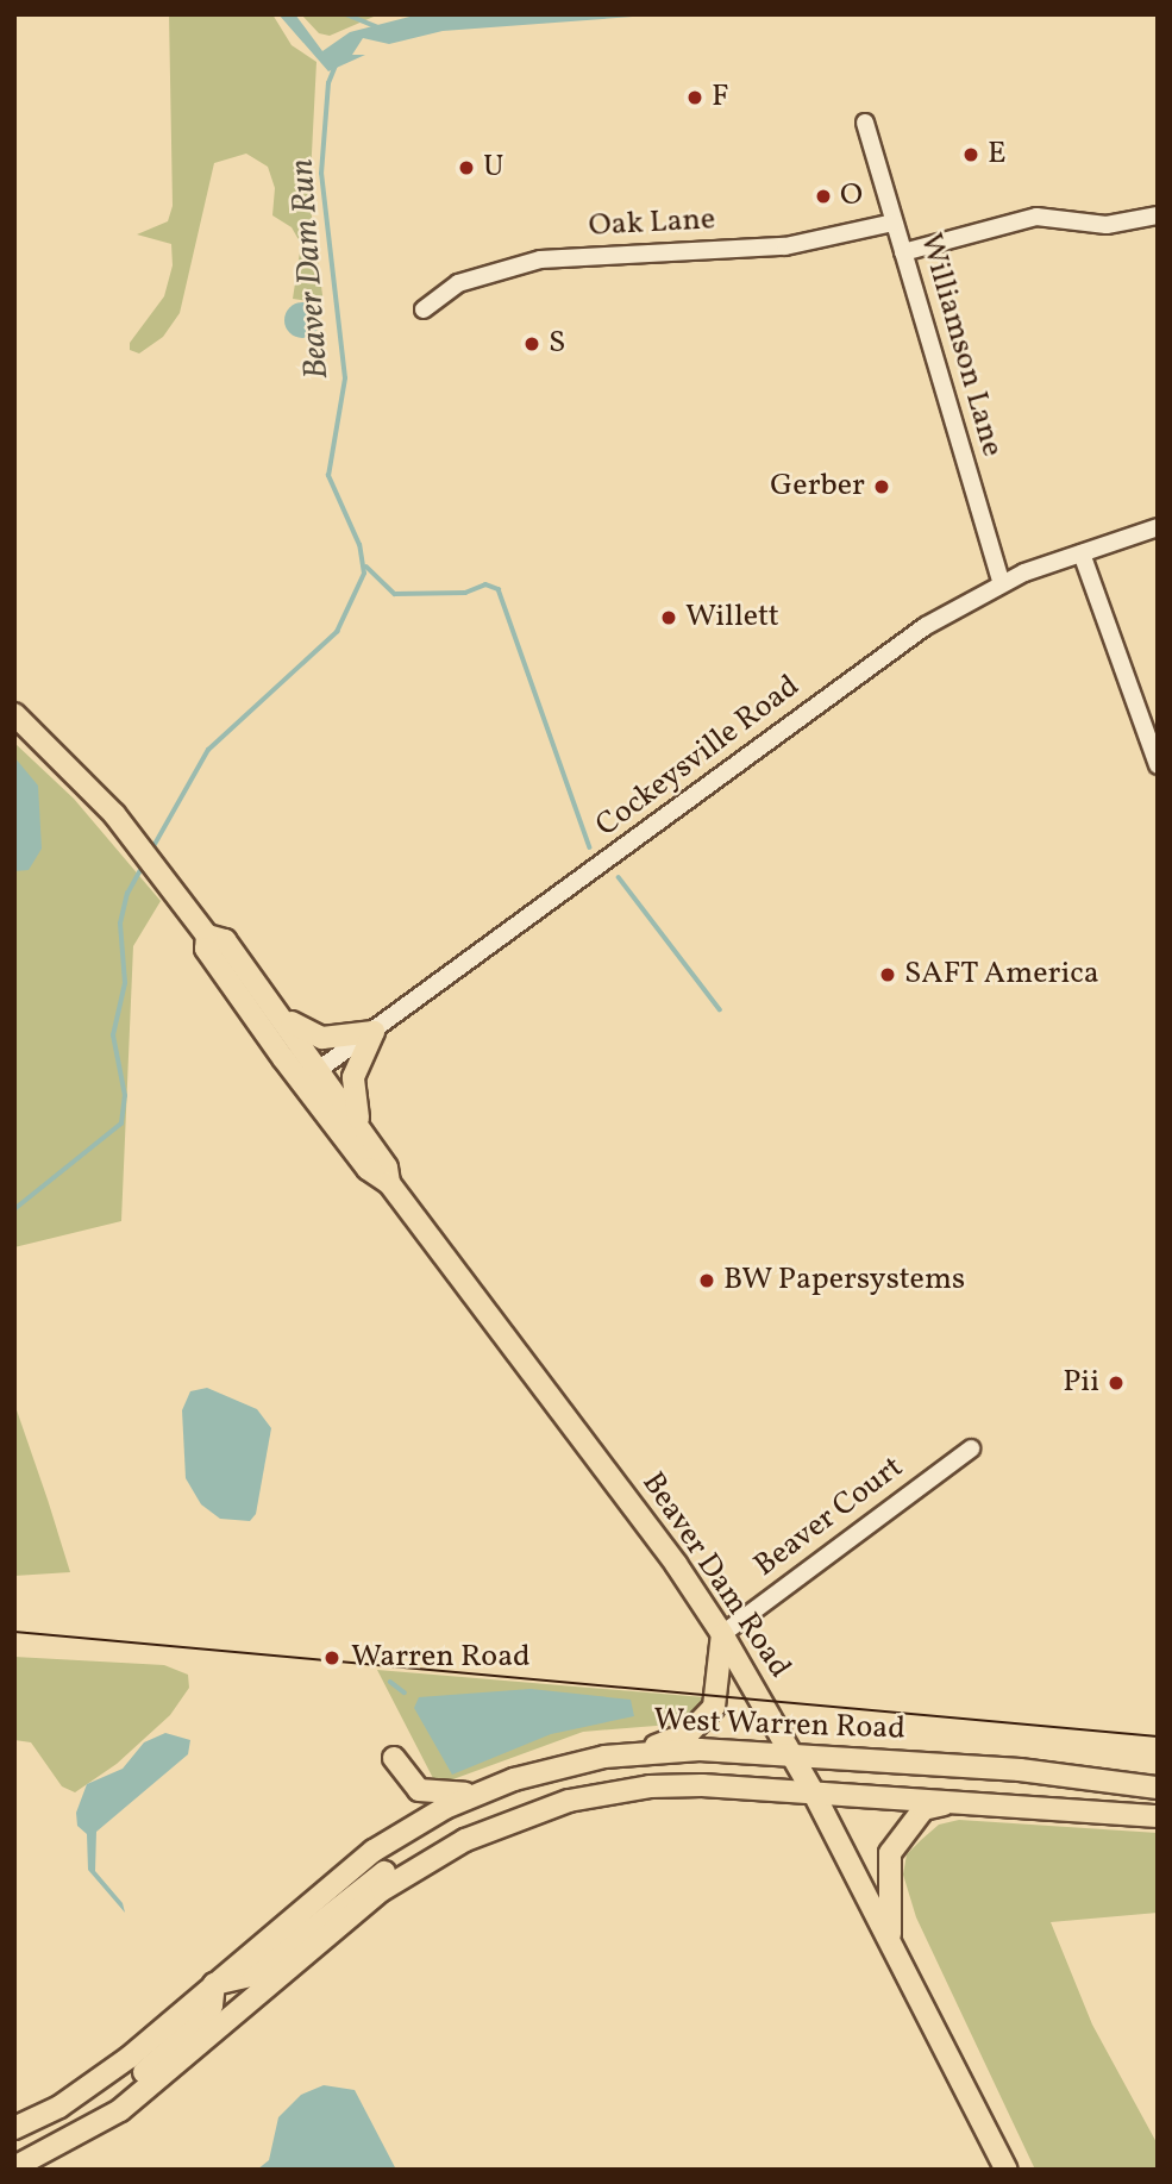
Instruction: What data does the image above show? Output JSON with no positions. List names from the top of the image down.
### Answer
{
  "streets": {
    "main road": ["Beaver Dam Road", "West Warren Road"],
    "street": [
      "Oak Lane",
      "Williamson Lane",
      "Cockeysville Road",
      "Beaver Court"
    ]
  },
  "crossings": [
    ["Oak Lane", "Williamson Lane"],
    ["Williamson Lane", "Cockeysville Road"],
    ["Cockeysville Road", "Beaver Dam Road"],
    ["Beaver Court", "Beaver Dam Road"],
    ["Beaver Dam Road", "West Warren Road"]
  ],
  "water": ["Beaver Dam Run"],
  "places": [
    "F",
    "E",
    "U",
    "O",
    "S",
    "Gerber",
    "Willett",
    "SAFT America",
    "BW Papersystems",
    "Pii",
    "Warren Road"
  ]
}
